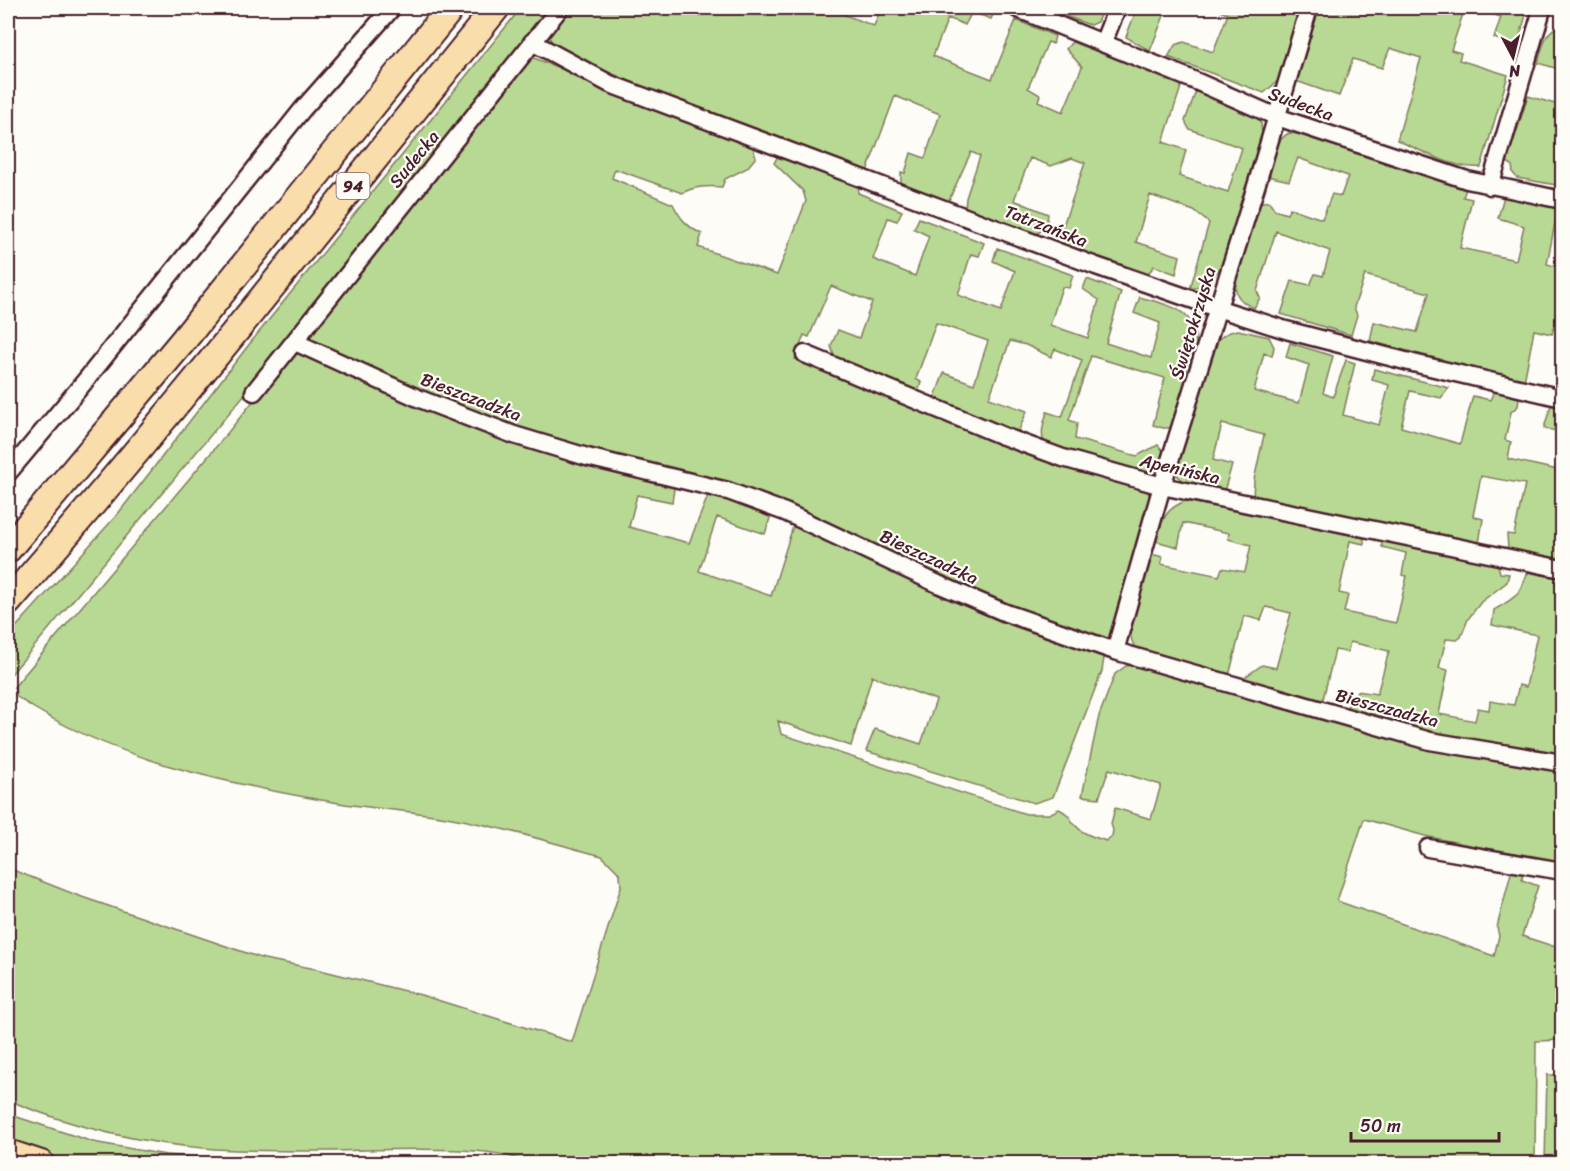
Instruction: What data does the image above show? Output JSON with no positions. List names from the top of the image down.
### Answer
{
  "streets": {
    "main road": ["94"],
    "street": [
      "Sudecka",
      "Tatrzańska",
      "Świętokrzyska",
      "Bieszczadzka",
      "Apenińska"
    ]
  },
  "crossings": [
    ["Sudecka", "Tatrzańska"],
    ["Sudecka", "Świętokrzyska"],
    ["Sudecka", "Bieszczadzka"],
    ["Tatrzańska", "Świętokrzyska"],
    ["Świętokrzyska", "Bieszczadzka"],
    ["Świętokrzyska", "Apenińska"]
  ],
  "scale_bar": "50 m",
  "north": "bottom"
}
